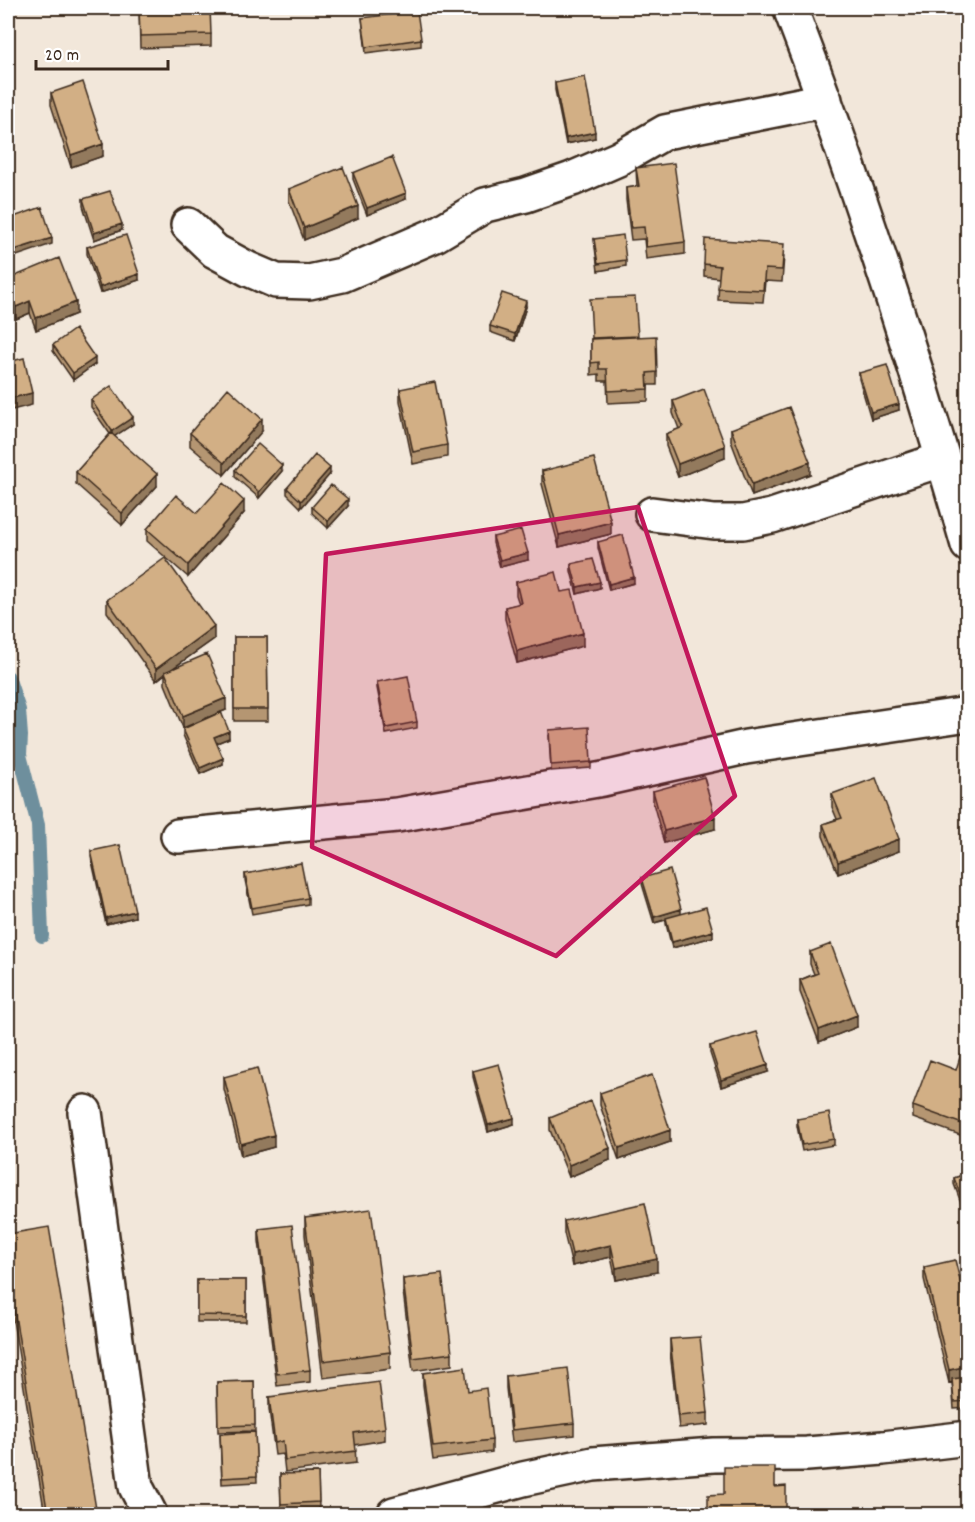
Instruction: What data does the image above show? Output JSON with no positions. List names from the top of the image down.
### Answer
{
  "scale_bar": "20 m"
}
